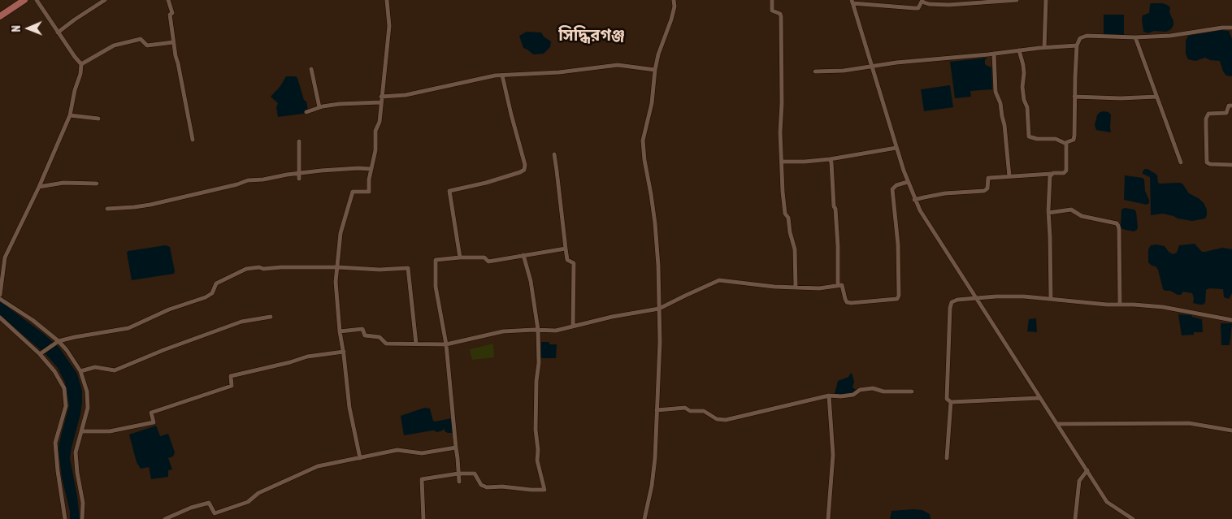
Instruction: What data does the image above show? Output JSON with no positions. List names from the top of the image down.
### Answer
{
  "districts": ["সিদ্ধিরগঞ্জ"],
  "north": "left"
}
